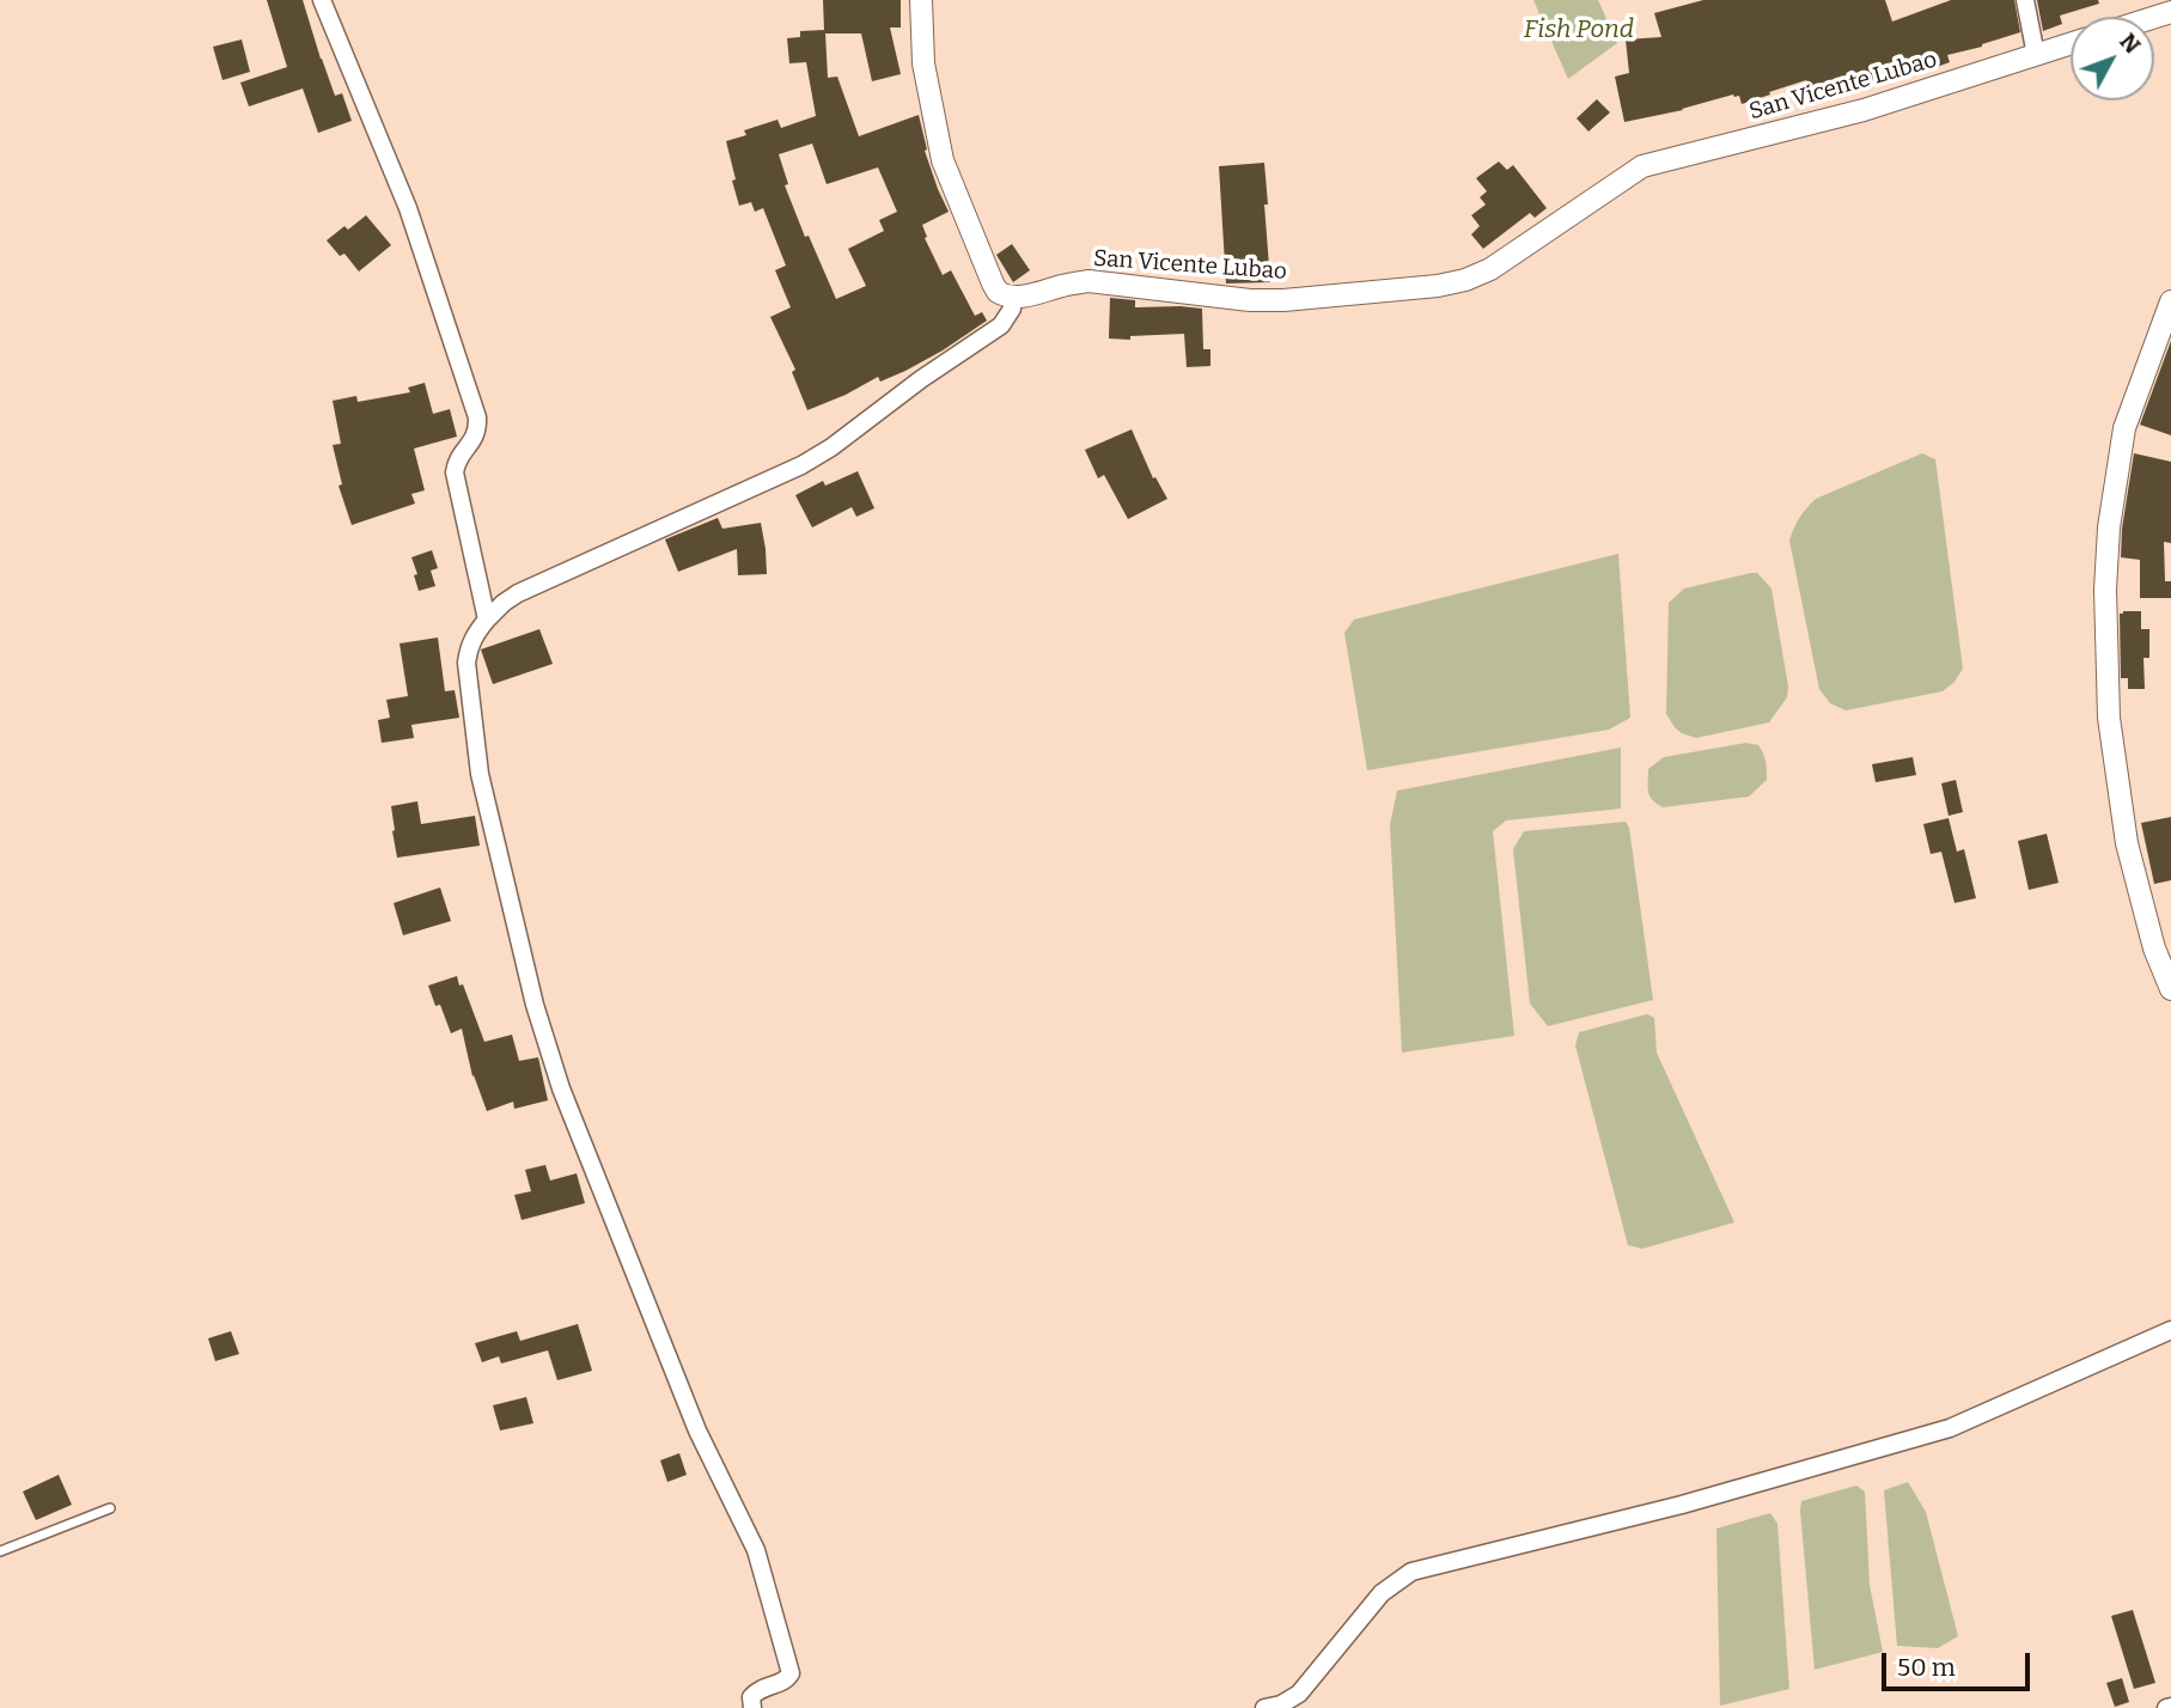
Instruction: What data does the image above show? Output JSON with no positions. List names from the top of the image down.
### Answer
{
  "streets": {
    "street": ["San Vicente Lubao"]
  },
  "water": ["Fish Pond"],
  "scale_bar": "50 m",
  "north": "top right"
}
